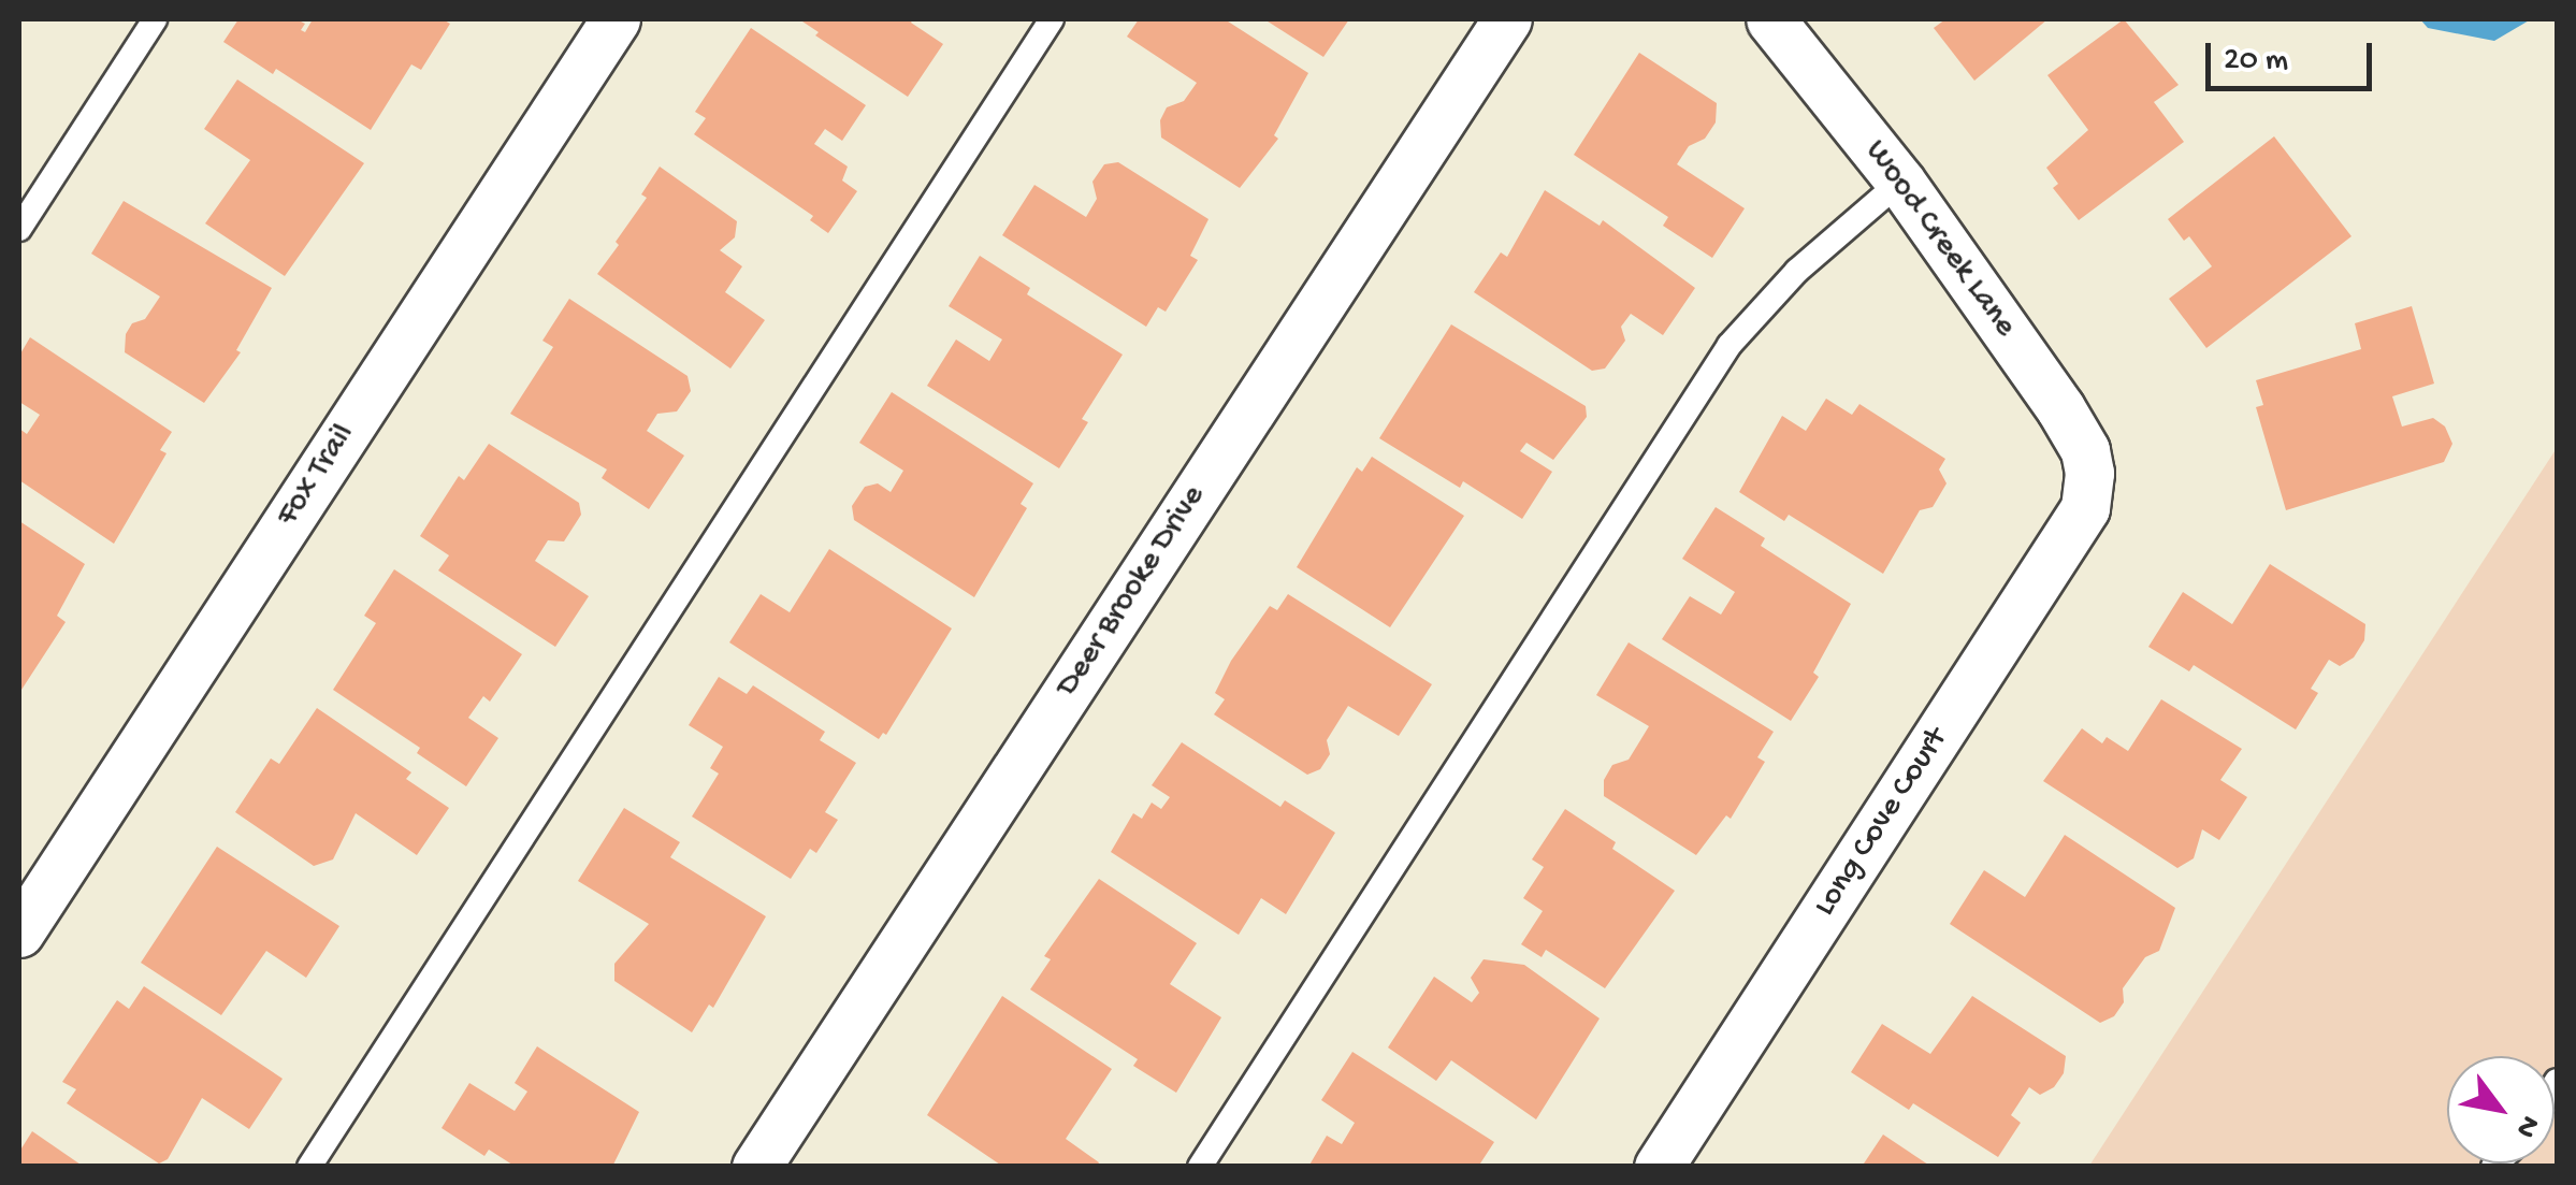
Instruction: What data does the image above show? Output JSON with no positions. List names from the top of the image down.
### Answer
{
  "streets": {
    "street": [
      "Wood Creek Lane",
      "Fox Trail",
      "Deer Brooke Drive",
      "Long Cove Court"
    ]
  },
  "crossings": [
    ["Wood Creek Lane", "Long Cove Court"]
  ],
  "scale_bar": "20 m",
  "north": "bottom right"
}
